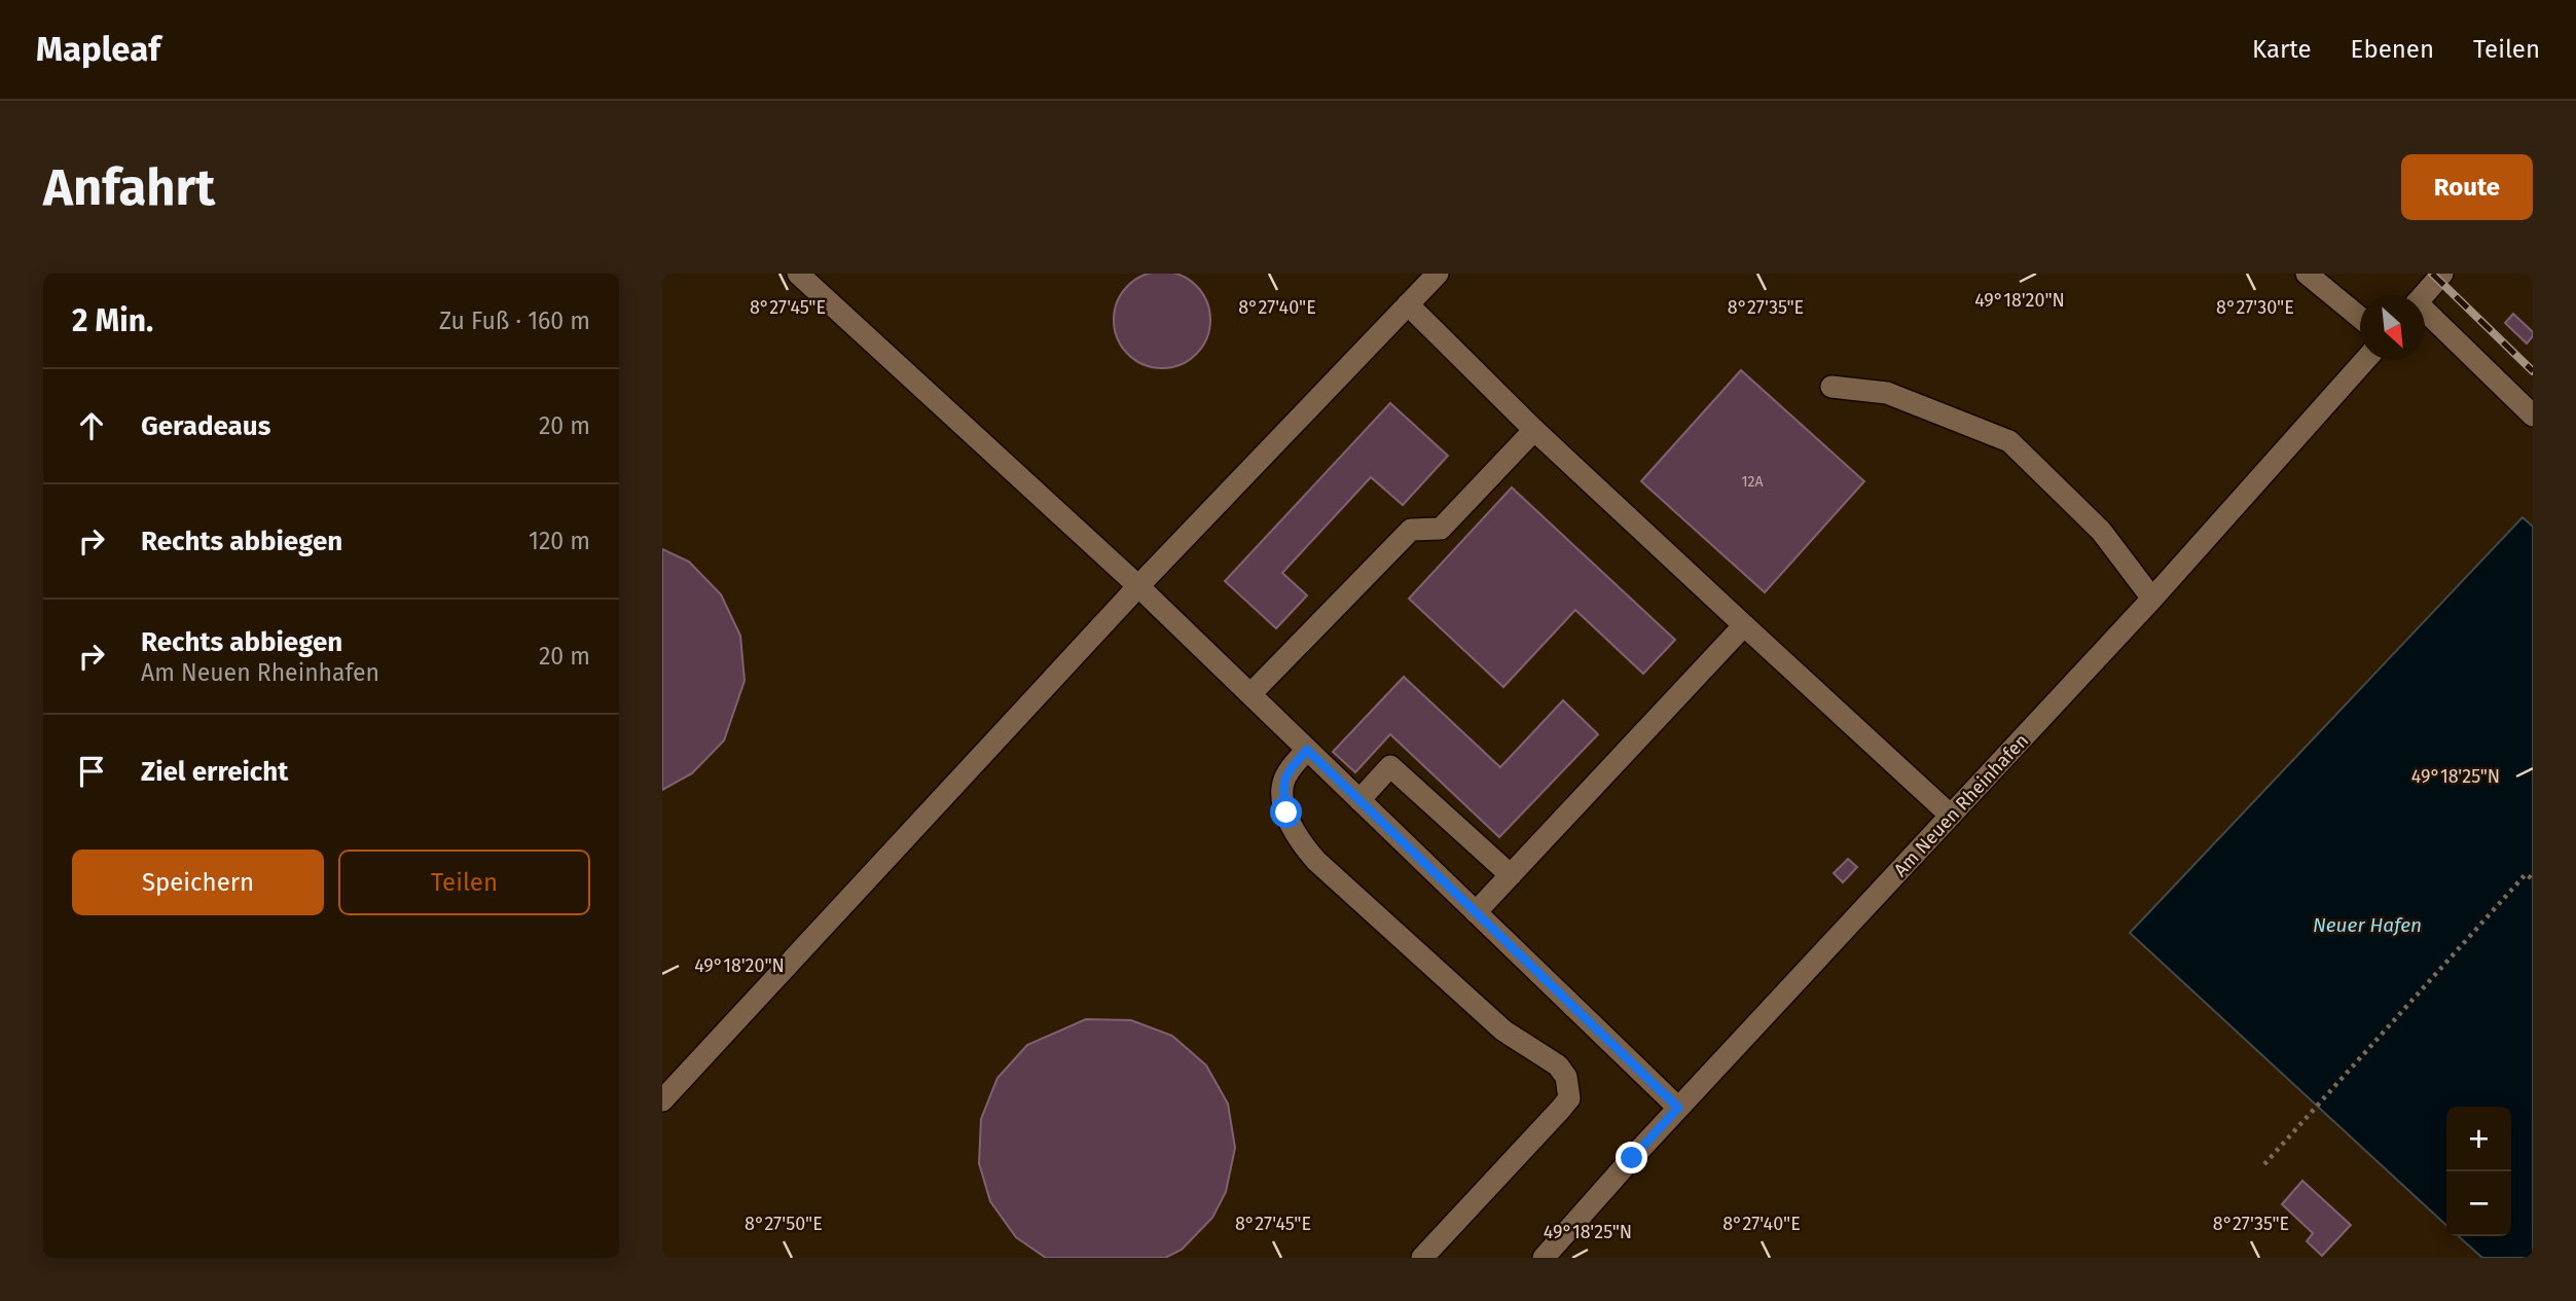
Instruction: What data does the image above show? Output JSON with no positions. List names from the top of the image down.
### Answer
{
  "streets": {
    "street": ["Am Neuen Rheinhafen"]
  },
  "water": ["Neuer Hafen"],
  "house_numbers": ["12A"],
  "north": "bottom right",
  "page": {
    "header": "Mapleaf",
    "nav": ["Karte", "Ebenen", "Teilen"],
    "buttons": [
      "Route",
      ["Speichern", "Teilen"]
    ],
    "title": "Anfahrt",
    "heading": ["2 Min.", "Zu Fuß · 160 m"],
    "list": [
      ["Geradeaus", "20 m"],
      ["Rechts abbiegen", "120 m"],
      ["Rechts abbiegen", "Am Neuen Rheinhafen", "20 m"],
      "Ziel erreicht"
    ],
    "map_buttons": ["+", "−"]
  },
  "coordinates": [
    "49°18'20\"N",
    "8°27'45\"E",
    "8°27'40\"E",
    "8°27'35\"E",
    "8°27'30\"E",
    "49°18'25\"N",
    "8°27'50\"E"
  ]
}
